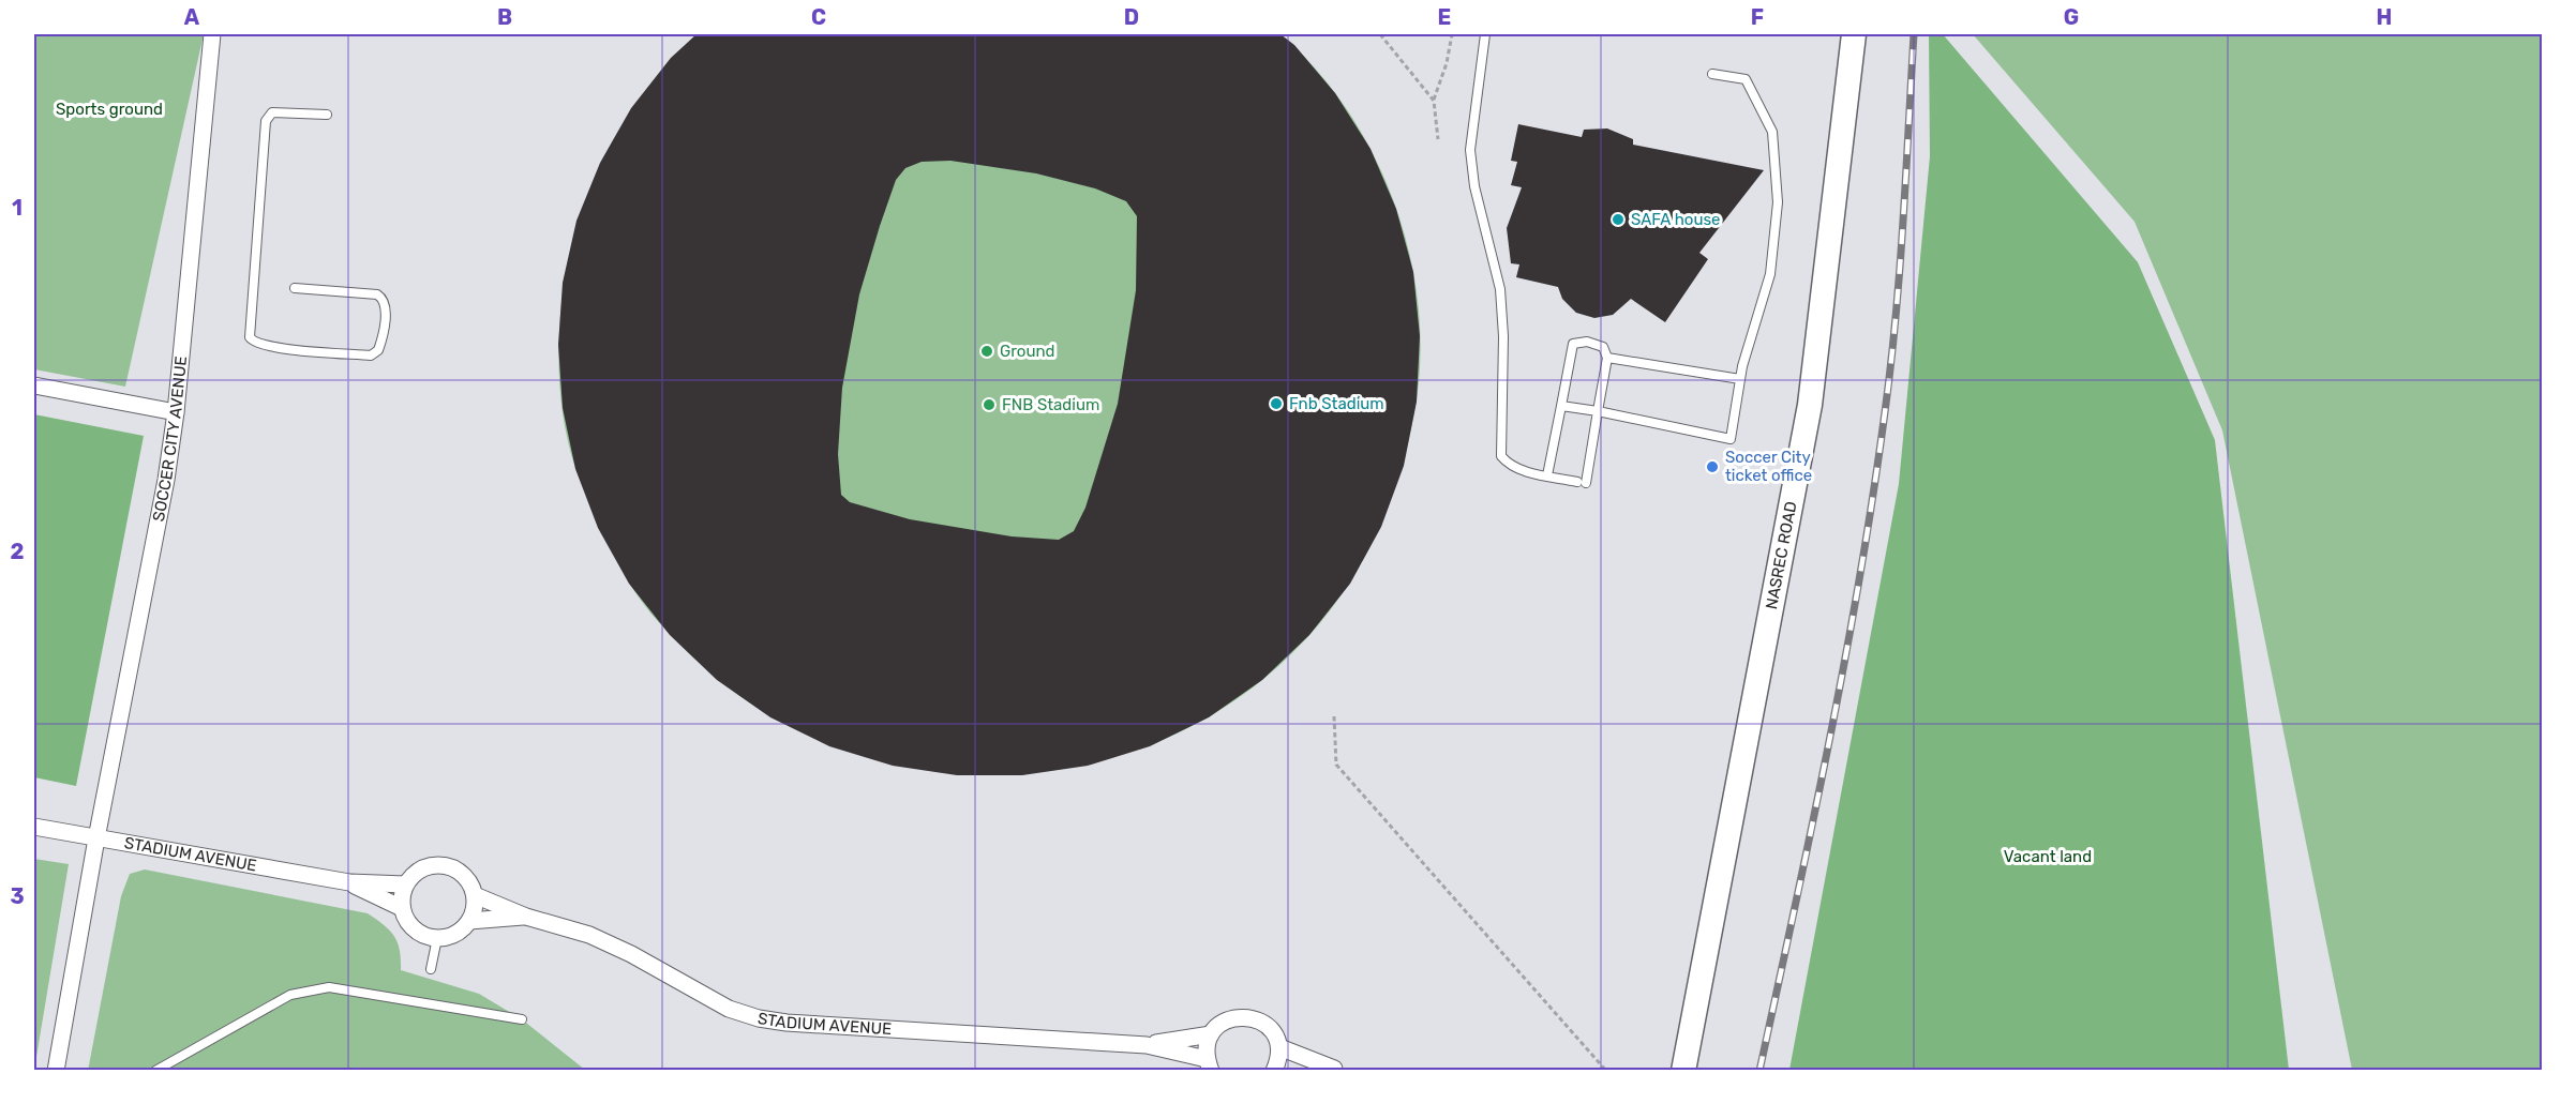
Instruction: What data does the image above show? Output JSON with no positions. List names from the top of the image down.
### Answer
{
  "streets": {
    "main road": ["NASREC ROAD"],
    "street": ["SOCCER CITY AVENUE", "STADIUM AVENUE"]
  },
  "crossings": [
    ["SOCCER CITY AVENUE", "STADIUM AVENUE"]
  ],
  "parks": ["Sports ground", "Vacant land"],
  "places": [
    "SAFA house",
    "Ground",
    "Fnb Stadium",
    "FNB Stadium",
    "Soccer City ticket office"
  ],
  "grid": {
    "columns": [
      "A",
      "B",
      "C",
      "D",
      "E",
      "F",
      "G",
      "H"
    ],
    "rows": ["1", "2", "3"]
  }
}
